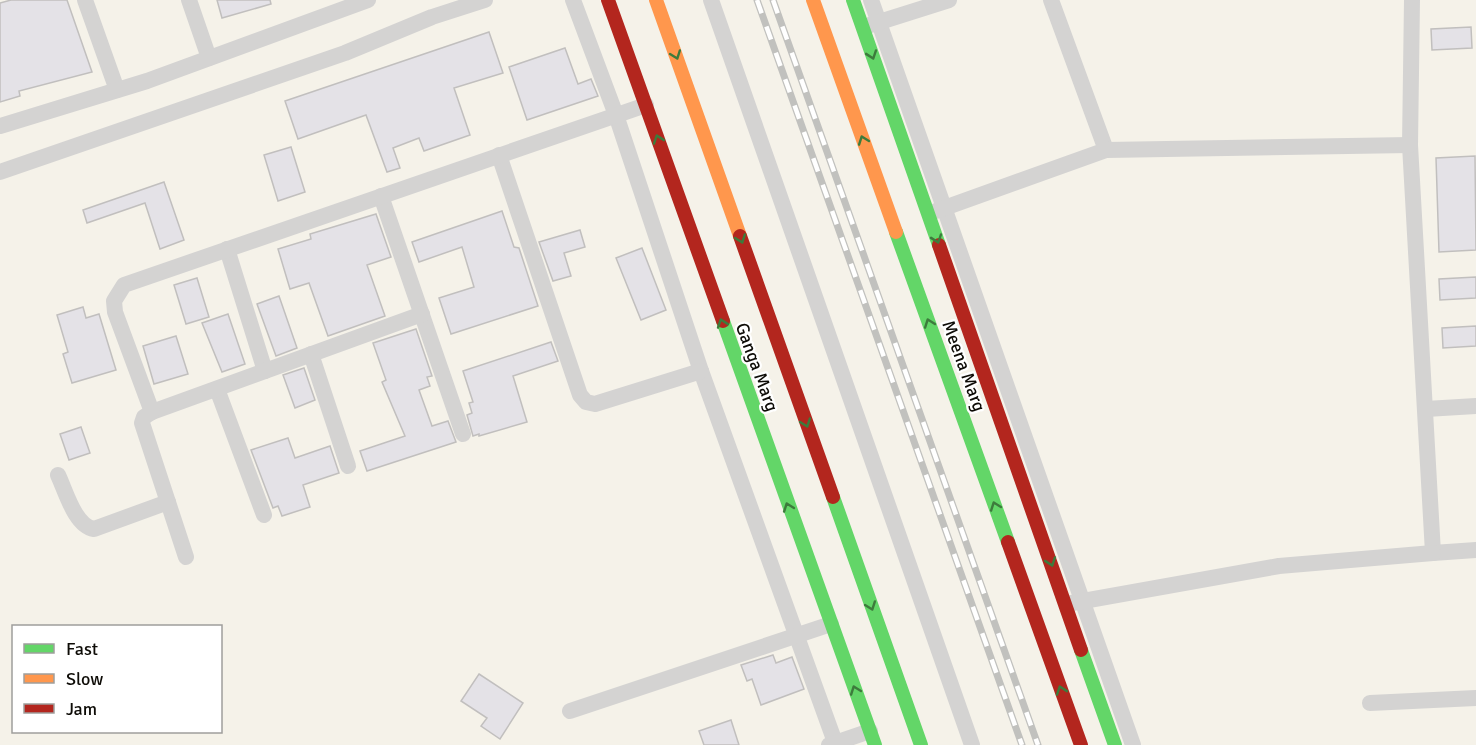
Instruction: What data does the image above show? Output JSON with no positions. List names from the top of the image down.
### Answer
{
  "streets": {
    "street": ["Meena Marg", "Ganga Marg"]
  },
  "legend": ["Fast", "Slow", "Jam"]
}
